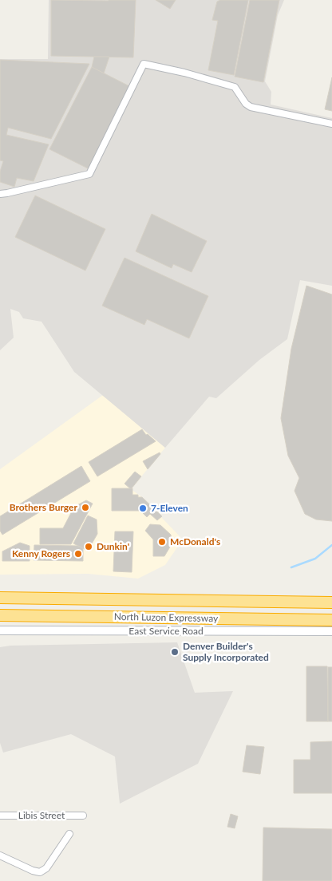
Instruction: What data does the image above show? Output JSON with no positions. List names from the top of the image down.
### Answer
{
  "streets": {
    "highway": ["North Luzon Expressway"],
    "street": ["East Service Road", "Libis Street"]
  },
  "places": [
    "Brothers Burger",
    "7-Eleven",
    "McDonald's",
    "Dunkin'",
    "Kenny Rogers",
    "Denver Builder's Supply Incorporated"
  ]
}
